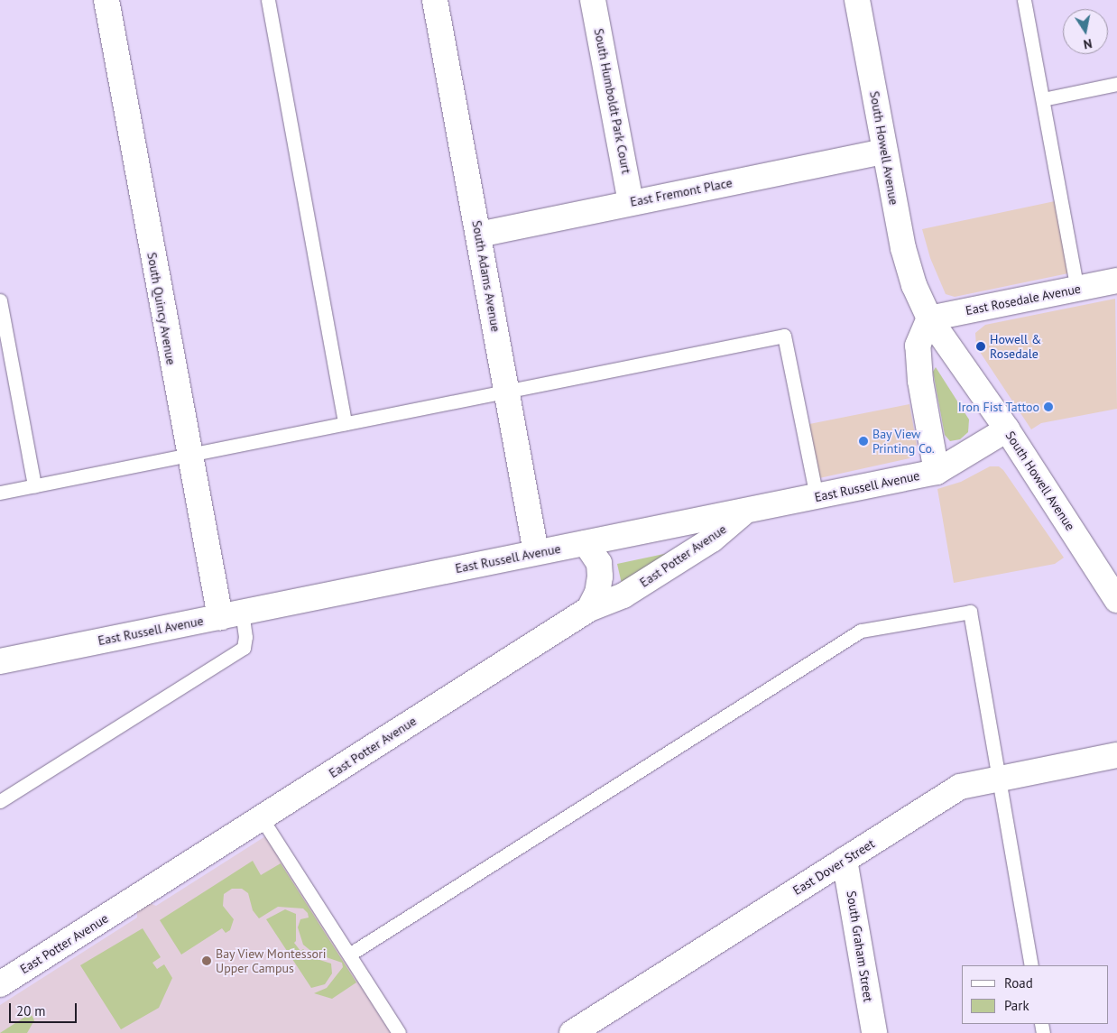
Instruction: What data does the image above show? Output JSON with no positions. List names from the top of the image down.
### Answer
{
  "streets": {
    "street": [
      "South Humboldt Park Court",
      "South Howell Avenue",
      "East Fremont Place",
      "South Adams Avenue",
      "East Rosedale Avenue",
      "South Quincy Avenue",
      "East Russell Avenue",
      "East Potter Avenue",
      "East Dover Street",
      "South Graham Street"
    ]
  },
  "crossings": [
    ["South Humboldt Park Court", "East Fremont Place"],
    ["South Howell Avenue", "East Fremont Place"],
    ["South Howell Avenue", "East Rosedale Avenue"],
    ["South Howell Avenue", "East Russell Avenue"],
    ["East Fremont Place", "South Adams Avenue"],
    ["South Adams Avenue", "East Russell Avenue"],
    ["South Quincy Avenue", "East Russell Avenue"],
    ["East Russell Avenue", "East Potter Avenue"],
    ["East Dover Street", "South Graham Street"]
  ],
  "places": [
    "Howell & Rosedale",
    "Iron Fist Tattoo",
    "Bay View Printing Co.",
    "Bay View Montessori Upper Campus"
  ],
  "legend": ["Road", "Park"],
  "scale_bar": "20 m",
  "north": "bottom"
}
